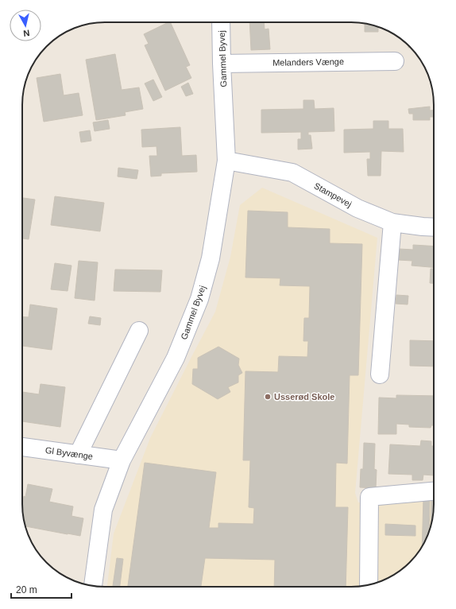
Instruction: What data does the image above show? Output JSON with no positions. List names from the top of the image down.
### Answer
{
  "streets": {
    "street": [
      "Gammel Byvej",
      "Melanders Vænge",
      "Stampevej",
      "Gl Byvænge"
    ]
  },
  "crossings": [
    ["Gammel Byvej", "Melanders Vænge"],
    ["Gammel Byvej", "Stampevej"],
    ["Gammel Byvej", "Gl Byvænge"]
  ],
  "places": ["Usserød Skole"],
  "scale_bar": "20 m",
  "north": "bottom"
}
